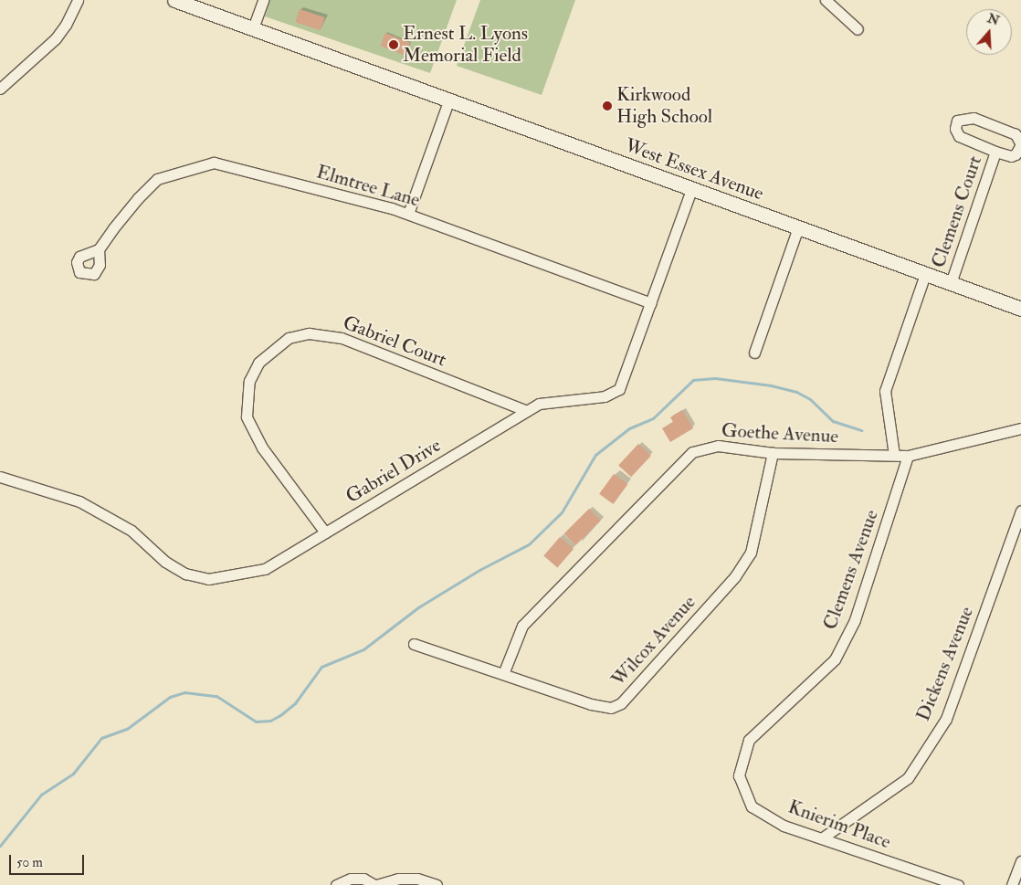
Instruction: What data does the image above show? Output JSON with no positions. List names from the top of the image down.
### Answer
{
  "streets": {
    "street": [
      "West Essex Avenue",
      "Elmtree Lane",
      "Clemens Court",
      "Gabriel Court",
      "Goethe Avenue",
      "Gabriel Drive",
      "Clemens Avenue",
      "Wilcox Avenue",
      "Dickens Avenue",
      "Knierim Place"
    ]
  },
  "crossings": [
    ["West Essex Avenue", "Clemens Court"],
    ["West Essex Avenue", "Gabriel Drive"],
    ["Elmtree Lane", "Gabriel Drive"],
    ["Gabriel Court", "Gabriel Drive"],
    ["Goethe Avenue", "Clemens Avenue"],
    ["Goethe Avenue", "Wilcox Avenue"],
    ["Clemens Avenue", "Knierim Place"],
    ["Dickens Avenue", "Knierim Place"]
  ],
  "places": ["Ernest L. Lyons Memorial Field", "Kirkwood High School"],
  "scale_bar": "50 m",
  "north": "top"
}
